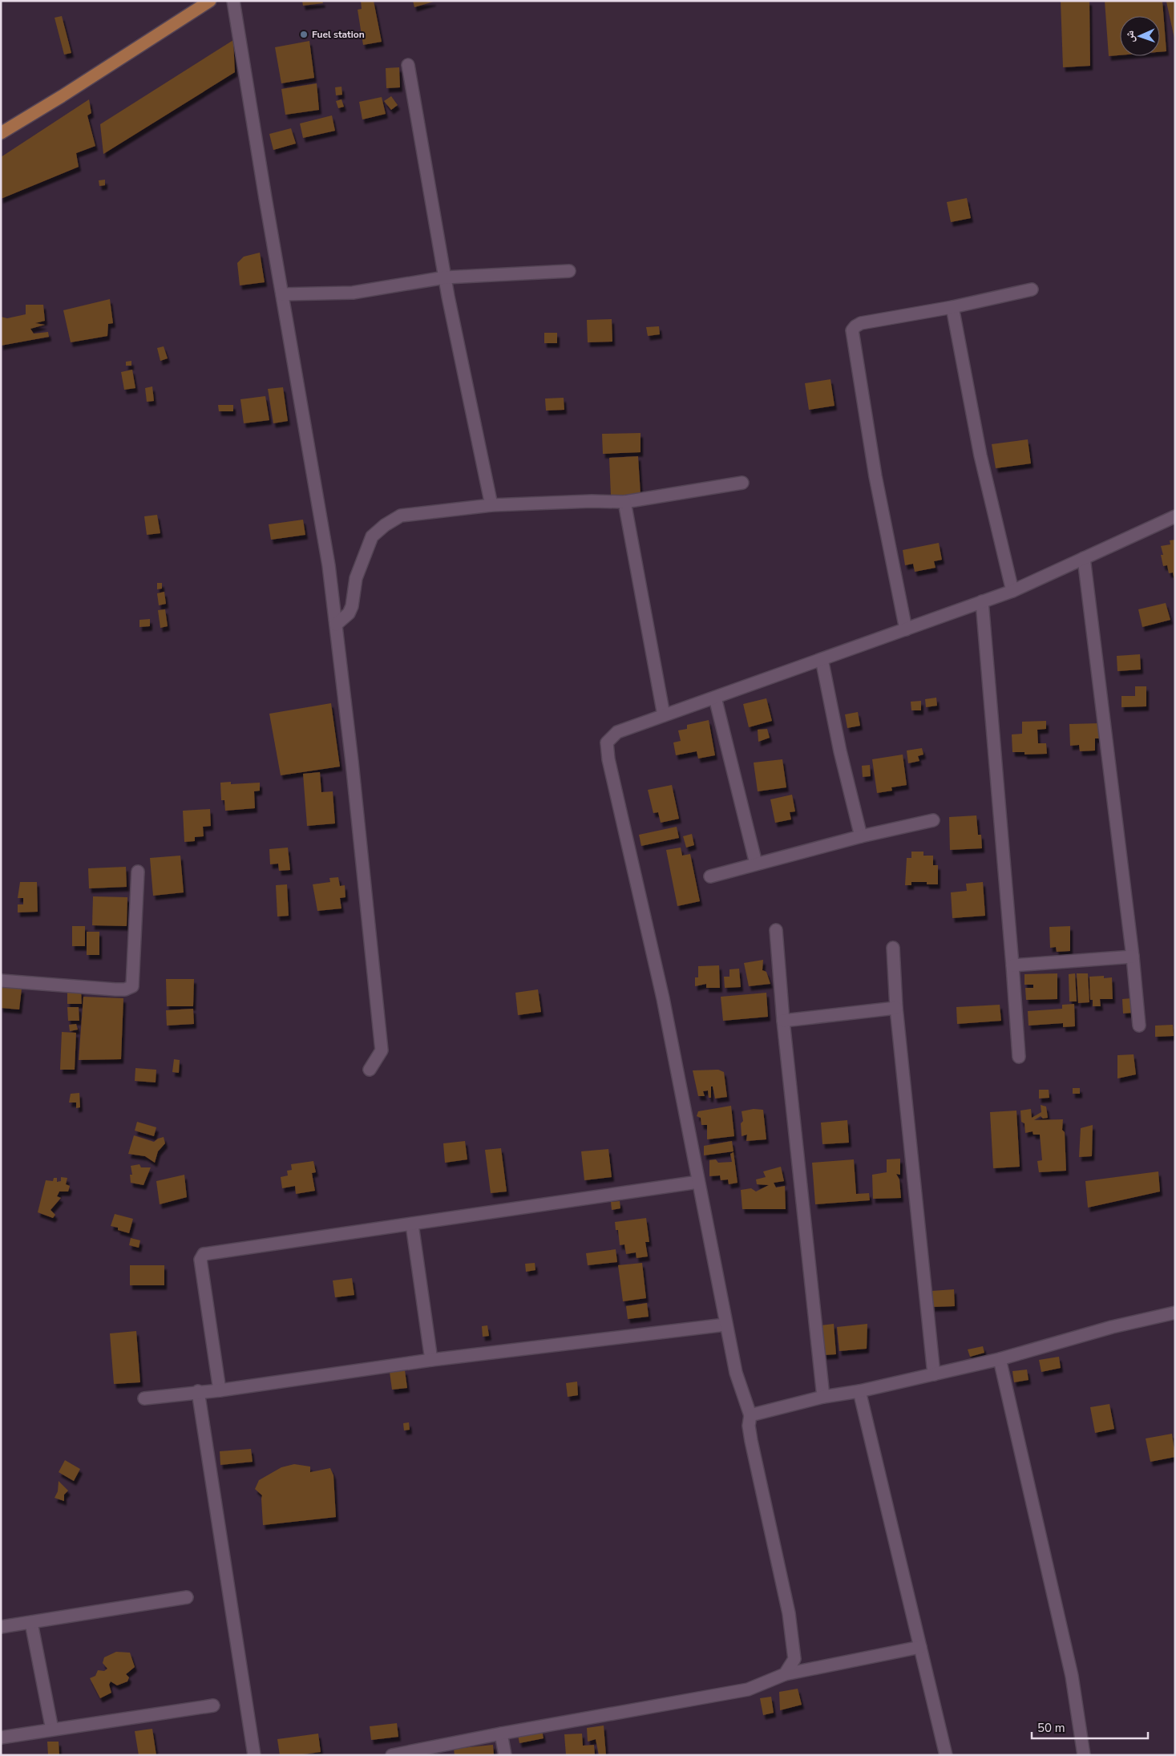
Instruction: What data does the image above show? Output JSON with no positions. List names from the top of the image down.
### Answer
{
  "places": ["Fuel station"],
  "scale_bar": "50 m",
  "north": "left"
}
